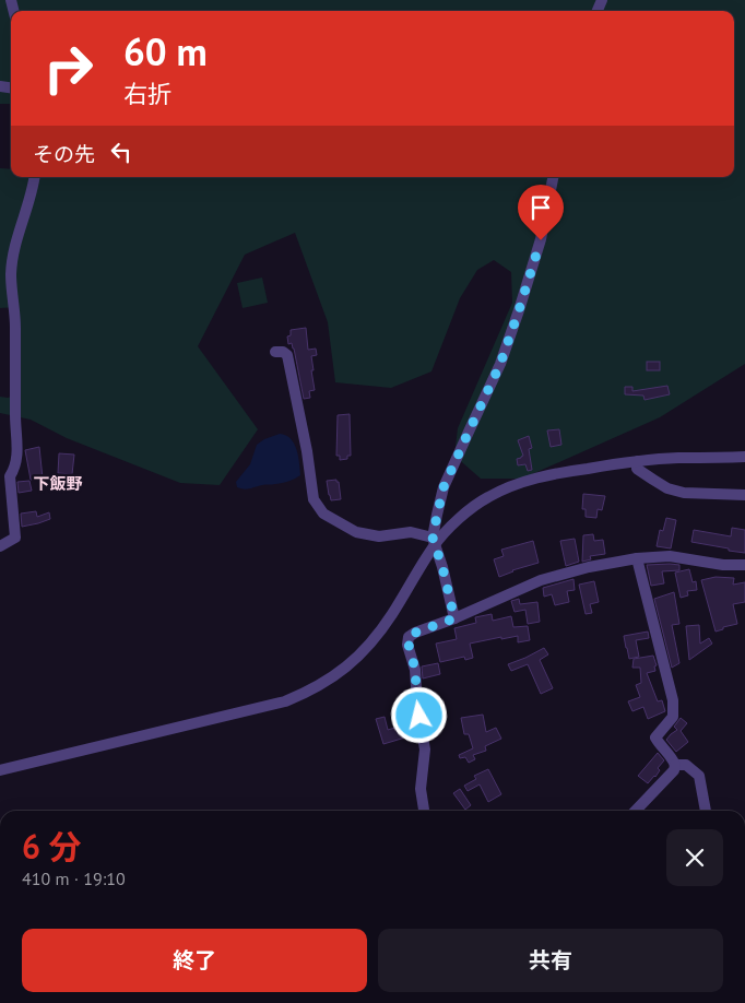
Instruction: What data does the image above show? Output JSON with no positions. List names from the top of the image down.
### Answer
{
  "districts": ["下飯野"],
  "page": {
    "turn": ["60 m", "右折"],
    "then": "その先",
    "heading": ["6 分", "410 m · 19:10"],
    "buttons": ["終了", "共有"]
  }
}
